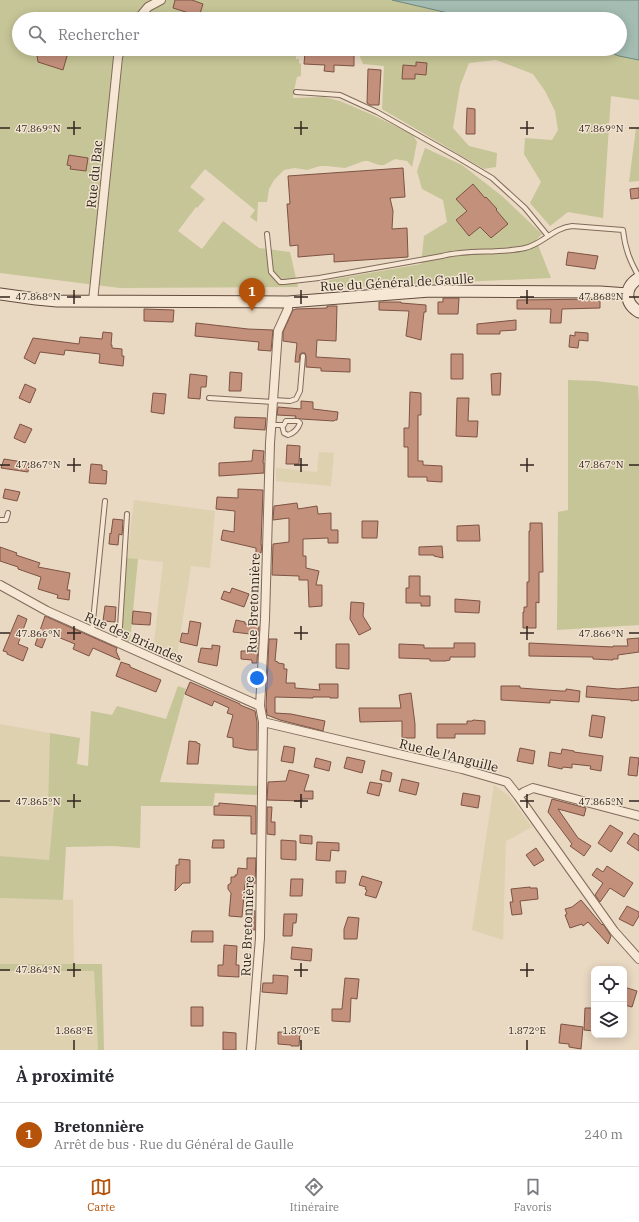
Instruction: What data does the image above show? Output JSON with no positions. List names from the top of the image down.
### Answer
{
  "streets": {
    "main road": ["Rue du Général de Gaulle"],
    "street": [
      "Rue du Bac",
      "Rue Bretonnière",
      "Rue des Briandes",
      "Rue de l'Anguille"
    ]
  },
  "crossings": [
    ["Rue du Bac", "Rue du Général de Gaulle"],
    ["Rue du Général de Gaulle", "Rue Bretonnière"],
    ["Rue Bretonnière", "Rue des Briandes"],
    ["Rue Bretonnière", "Rue de l'Anguille"]
  ],
  "page": {
    "search": "Rechercher",
    "pins": "1",
    "heading": "À proximité",
    "list": [
      {
        "mark": "1",
        "name": "Bretonnière",
        "note": "Arrêt de bus · Rue du Général de Gaulle",
        "value": "240 m"
      }
    ],
    "nav": ["Carte", "Itinéraire", "Favoris"]
  },
  "coordinates": [
    "47.869°N",
    "47.868°N",
    "47.867°N",
    "47.866°N",
    "47.865°N",
    "47.864°N",
    "1.868°E",
    "1.870°E",
    "1.872°E"
  ]
}
